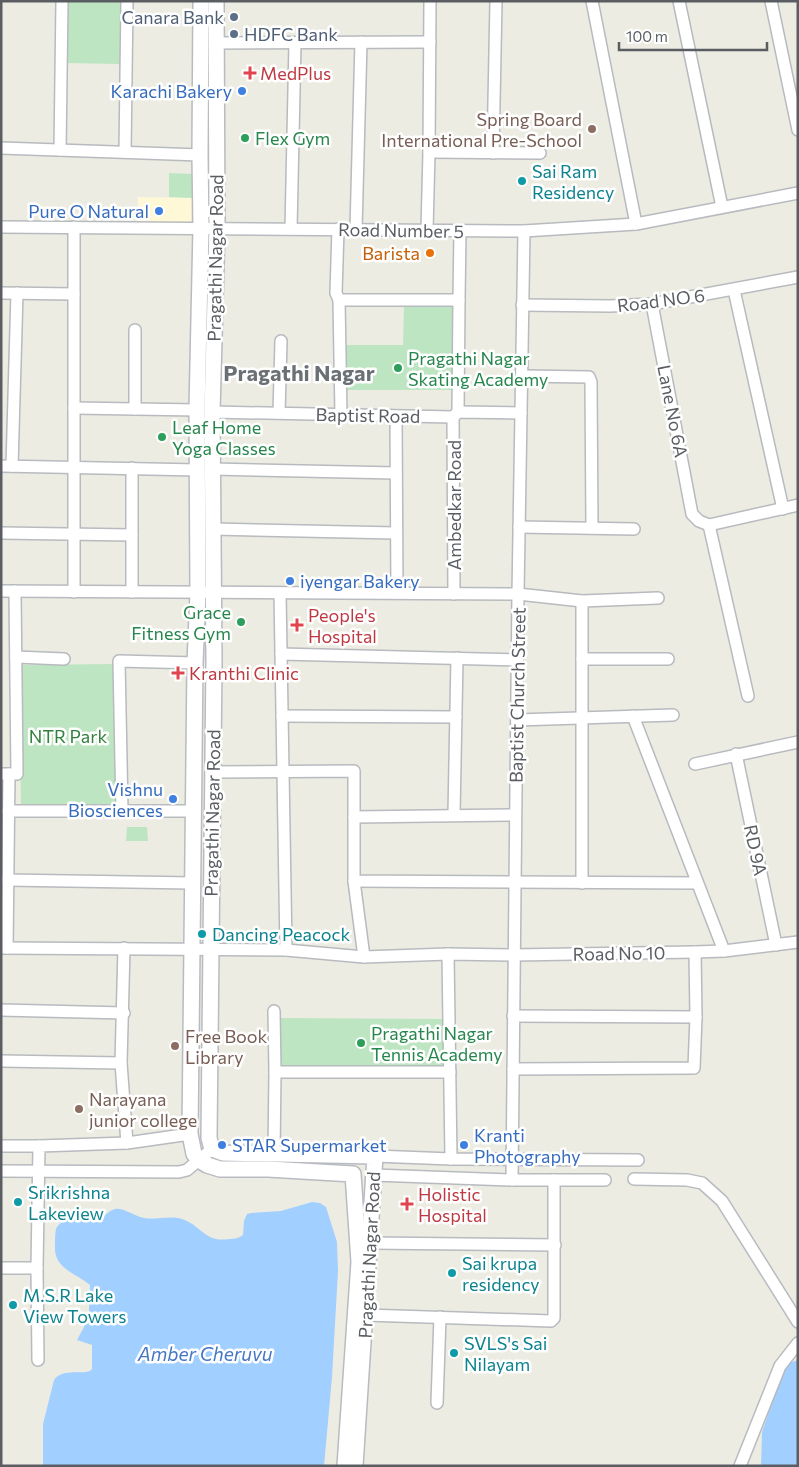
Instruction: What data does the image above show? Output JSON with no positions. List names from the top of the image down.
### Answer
{
  "streets": {
    "main road": ["Pragathi Nagar Road"],
    "street": [
      "Road Number 5",
      "Road NO 6",
      "Lane No 6A",
      "Baptist Road",
      "Ambedkar Road",
      "Baptist Church Street",
      "RD 9A",
      "Road No 10"
    ]
  },
  "crossings": [
    ["Road Number 5", "Pragathi Nagar Road"],
    ["Road Number 5", "Ambedkar Road"],
    ["Road Number 5", "Baptist Church Street"],
    ["Pragathi Nagar Road", "Baptist Road"],
    ["Pragathi Nagar Road", "Road No 10"],
    ["Road NO 6", "Lane No 6A"],
    ["Road NO 6", "Baptist Church Street"],
    ["Baptist Road", "Ambedkar Road"],
    ["Baptist Road", "Baptist Church Street"],
    ["Baptist Church Street", "Road No 10"],
    ["RD 9A", "Road No 10"]
  ],
  "districts": ["Pragathi Nagar"],
  "water": ["Amber Cheruvu"],
  "parks": ["NTR Park"],
  "places": {
    "other": [
      "Canara Bank",
      "HDFC Bank",
      "Karachi Bakery",
      "Spring Board International Pre-School",
      "Flex Gym",
      "Sai Ram Residency",
      "Pure O Natural",
      "Barista",
      "Pragathi Nagar Skating Academy",
      "Leaf Home Yoga Classes",
      "iyengar Bakery",
      "Grace Fitness Gym",
      "Vishnu Biosciences",
      "Dancing Peacock",
      "Pragathi Nagar Tennis Academy",
      "Free Book Library",
      "Narayana junior college",
      "STAR Supermarket",
      "Kranti Photography",
      "Srikrishna Lakeview",
      "Sai krupa residency",
      "M.S.R Lake View Towers",
      "SVLS's Sai Nilayam"
    ],
    "health": [
      "MedPlus",
      "People's Hospital",
      "Kranthi Clinic",
      "Holistic Hospital"
    ]
  },
  "scale_bar": "100 m"
}
